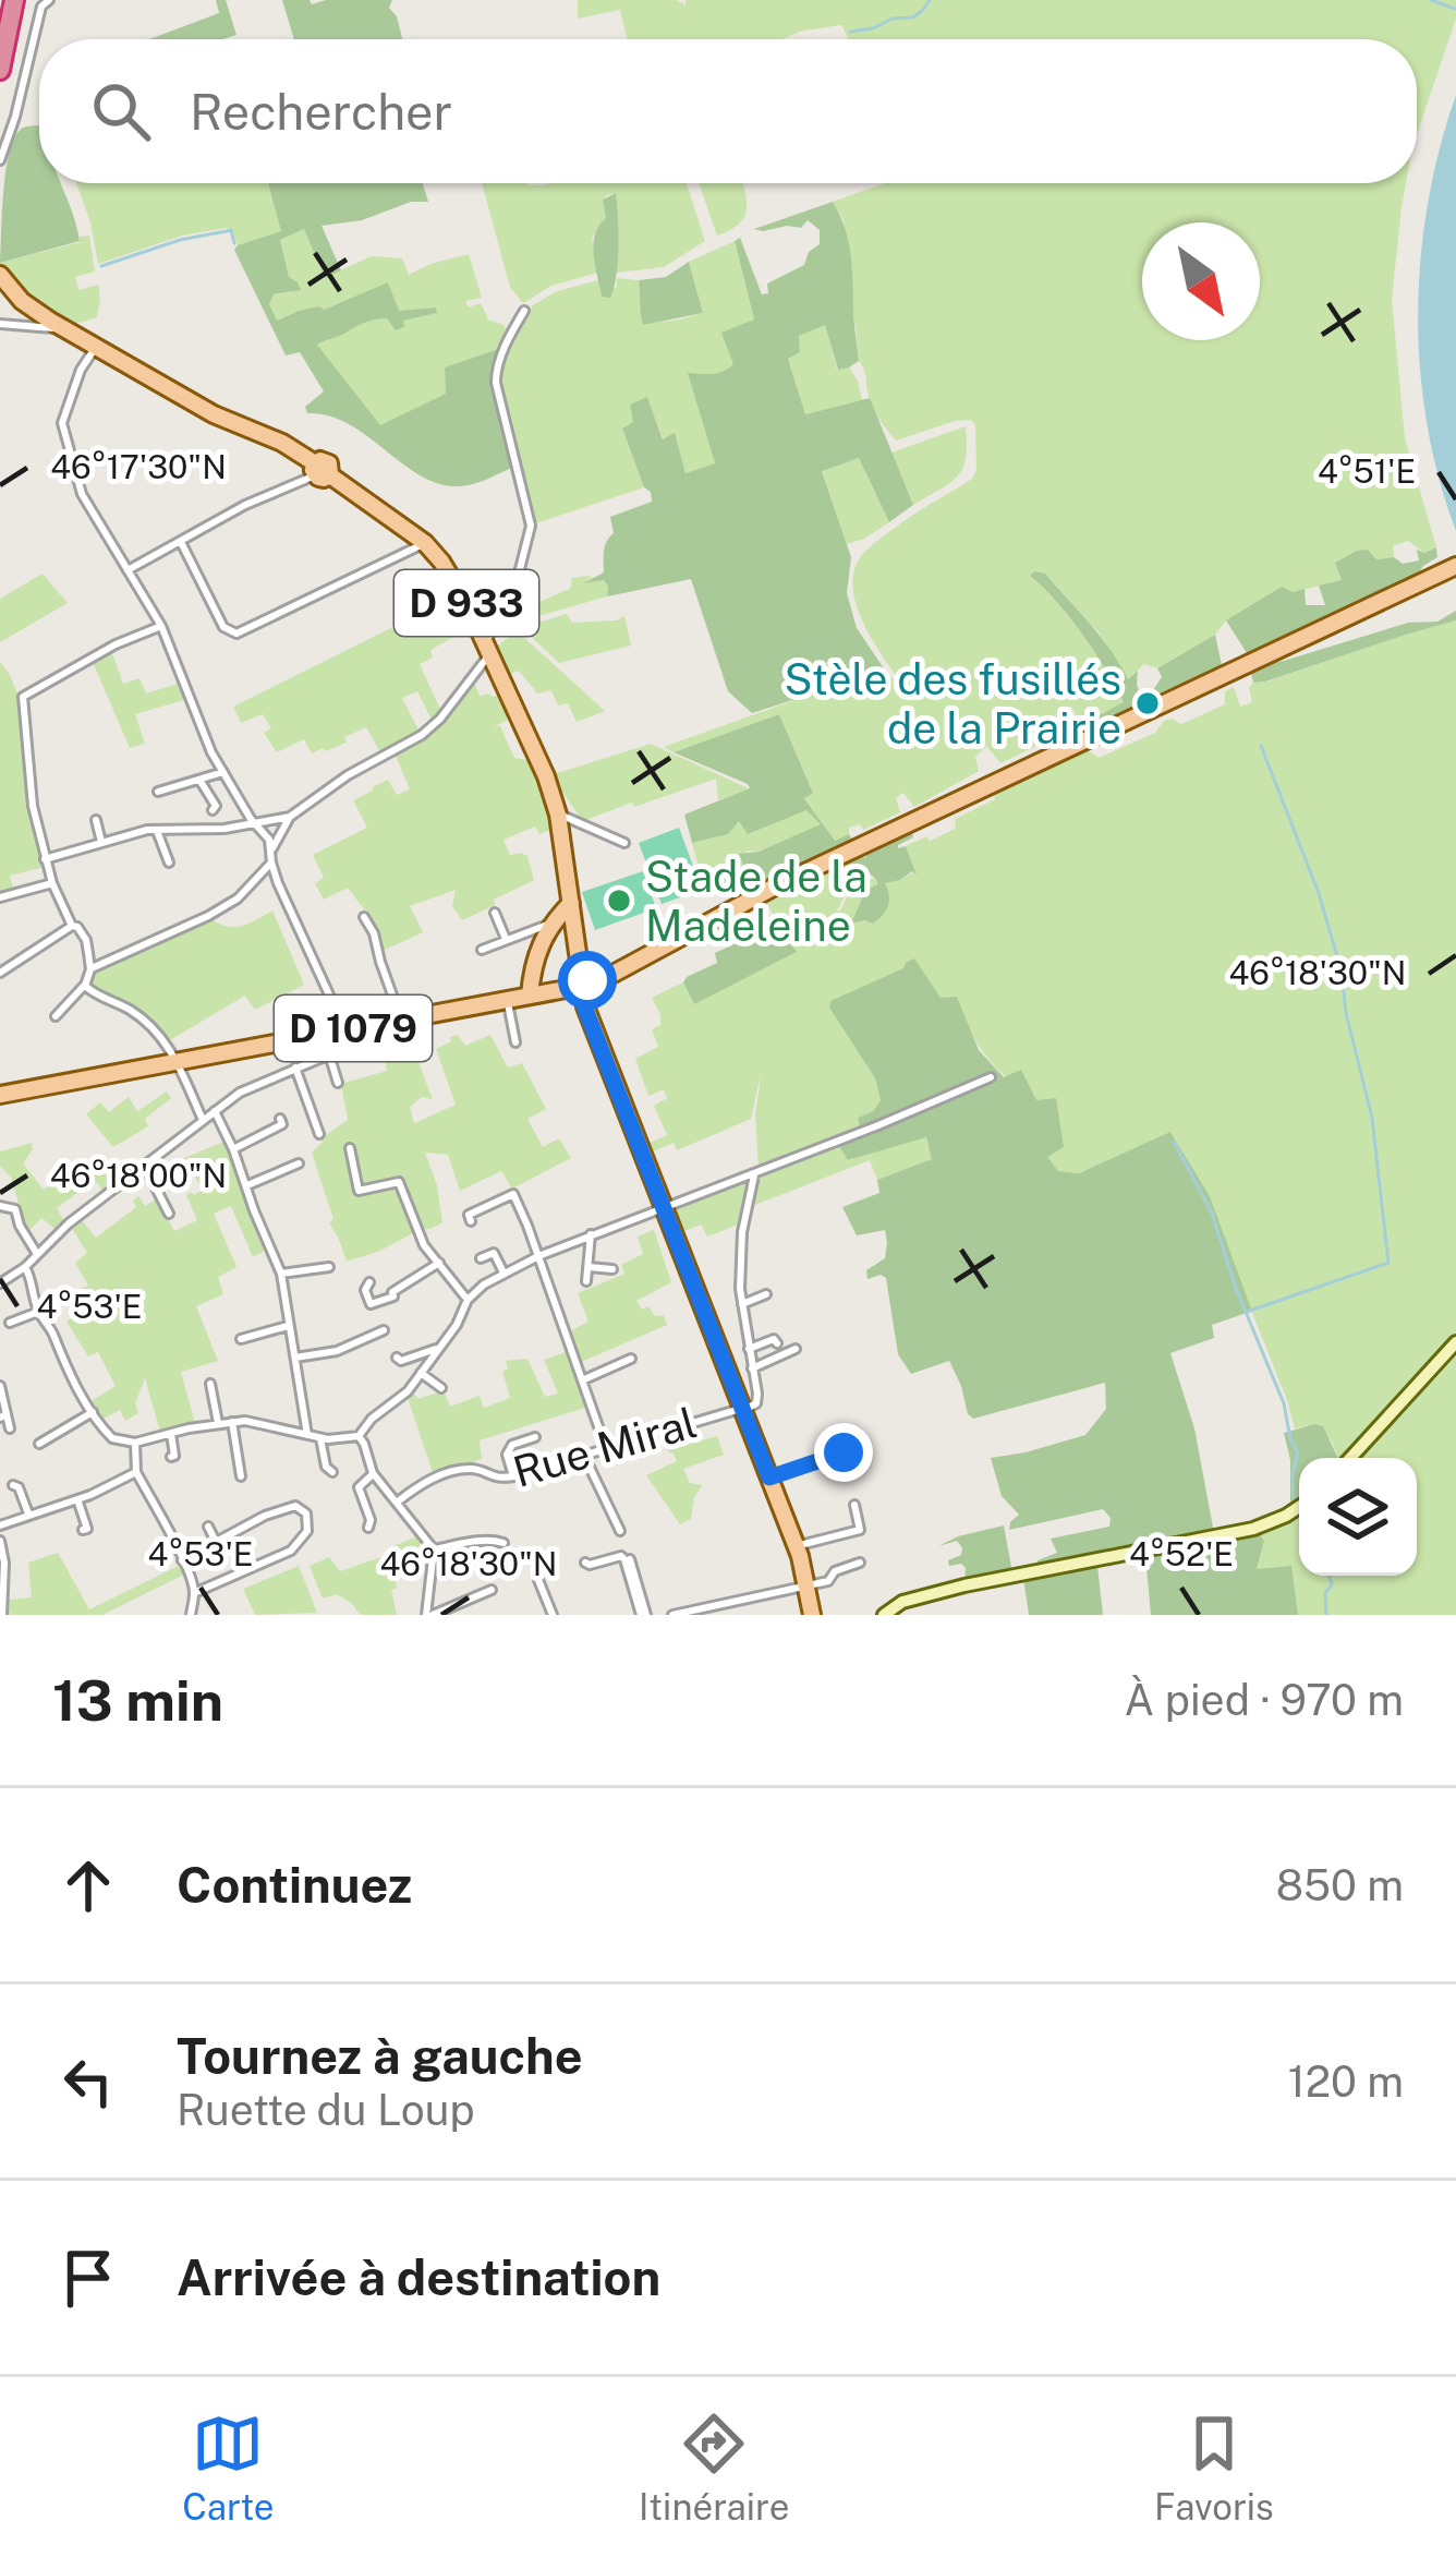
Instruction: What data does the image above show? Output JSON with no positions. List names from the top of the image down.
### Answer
{
  "streets": {
    "main road": ["D 933", "D 1079"],
    "street": ["Rue Miral"]
  },
  "crossings": [
    ["D 933", "D 1079"],
    ["D 933", "Rue Miral"]
  ],
  "places": ["Stèle des fusillés de la Prairie", "Stade de la Madeleine"],
  "north": "bottom right",
  "page": {
    "search": "Rechercher",
    "heading": ["13 min", "À pied · 970 m"],
    "list": [
      ["Continuez", "850 m"],
      ["Tournez à gauche", "Ruette du Loup", "120 m"],
      "Arrivée à destination"
    ],
    "nav": ["Carte", "Itinéraire", "Favoris"]
  },
  "coordinates": [
    "46°17'30\"N",
    "4°51'E",
    "46°18'30\"N",
    "46°18'00\"N",
    "4°53'E",
    "4°52'E"
  ]
}
